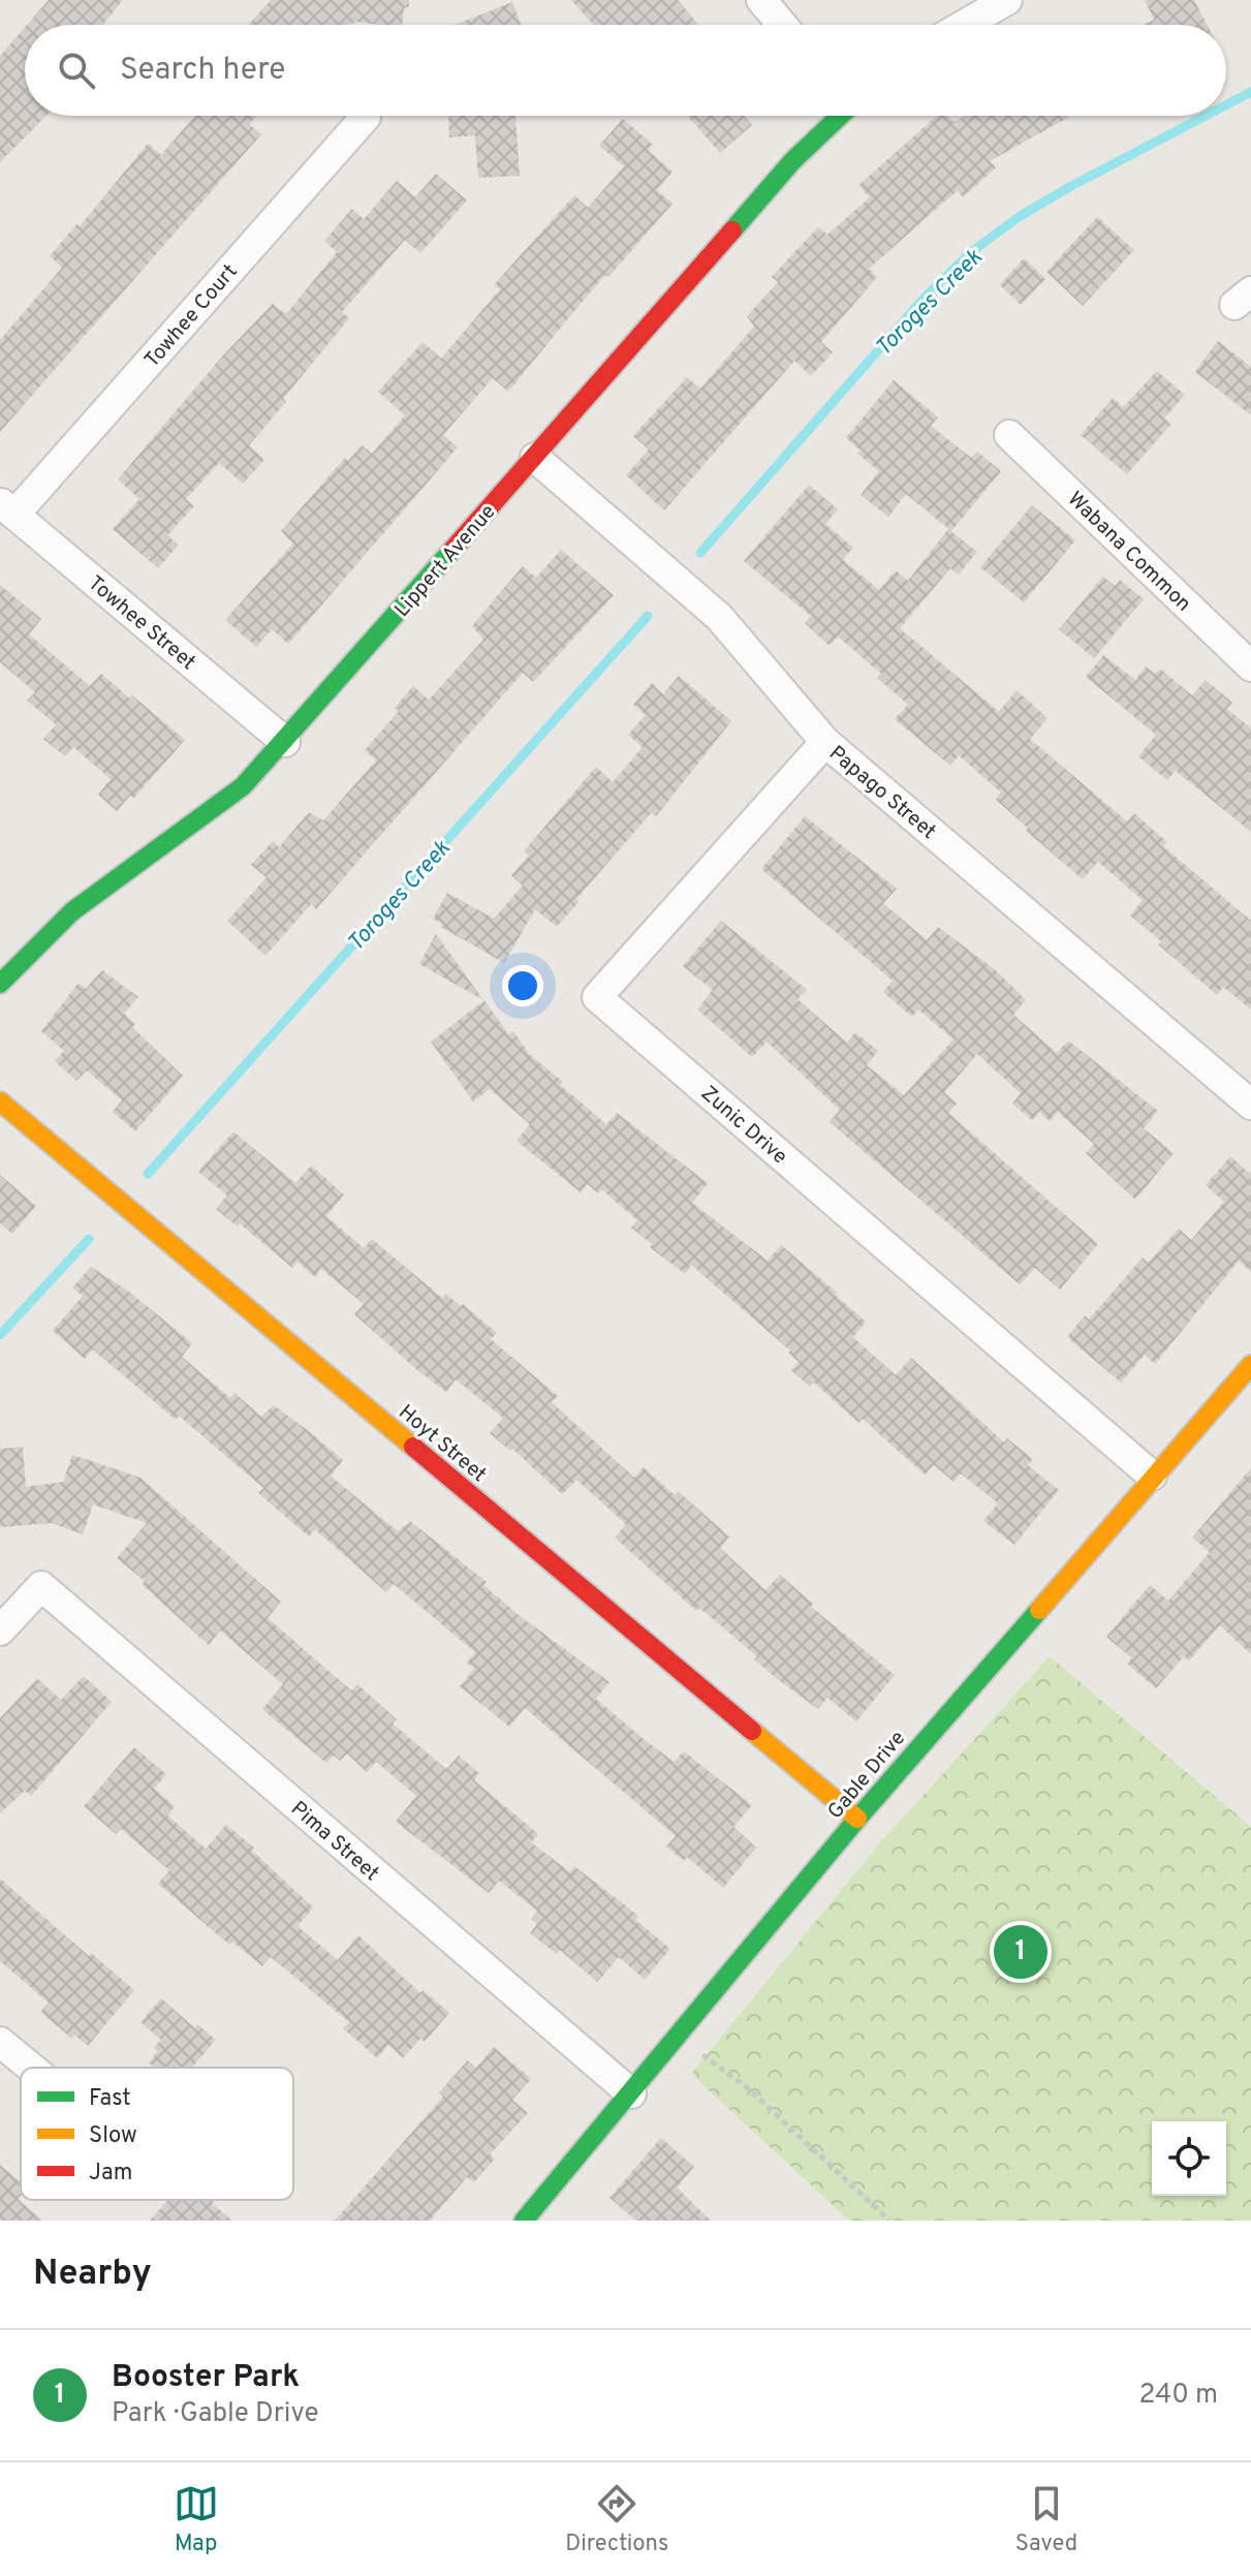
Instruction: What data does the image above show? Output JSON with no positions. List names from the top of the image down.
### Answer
{
  "streets": {
    "street": [
      "Towhee Court",
      "Wabana Common",
      "Lippert Avenue",
      "Towhee Street",
      "Papago Street",
      "Zunic Drive",
      "Hoyt Street",
      "Gable Drive",
      "Pima Street"
    ]
  },
  "crossings": [
    ["Towhee Court", "Towhee Street"],
    ["Lippert Avenue", "Towhee Street"],
    ["Lippert Avenue", "Papago Street"],
    ["Papago Street", "Zunic Drive"],
    ["Zunic Drive", "Gable Drive"],
    ["Hoyt Street", "Gable Drive"],
    ["Gable Drive", "Pima Street"]
  ],
  "water": ["Toroges Creek"],
  "legend": ["Fast", "Slow", "Jam"],
  "page": {
    "search": "Search here",
    "pins": "1",
    "heading": "Nearby",
    "list": [
      {
        "mark": "1",
        "name": "Booster Park",
        "note": "Park · Gable Drive",
        "value": "240 m"
      }
    ],
    "nav": ["Map", "Directions", "Saved"]
  }
}
